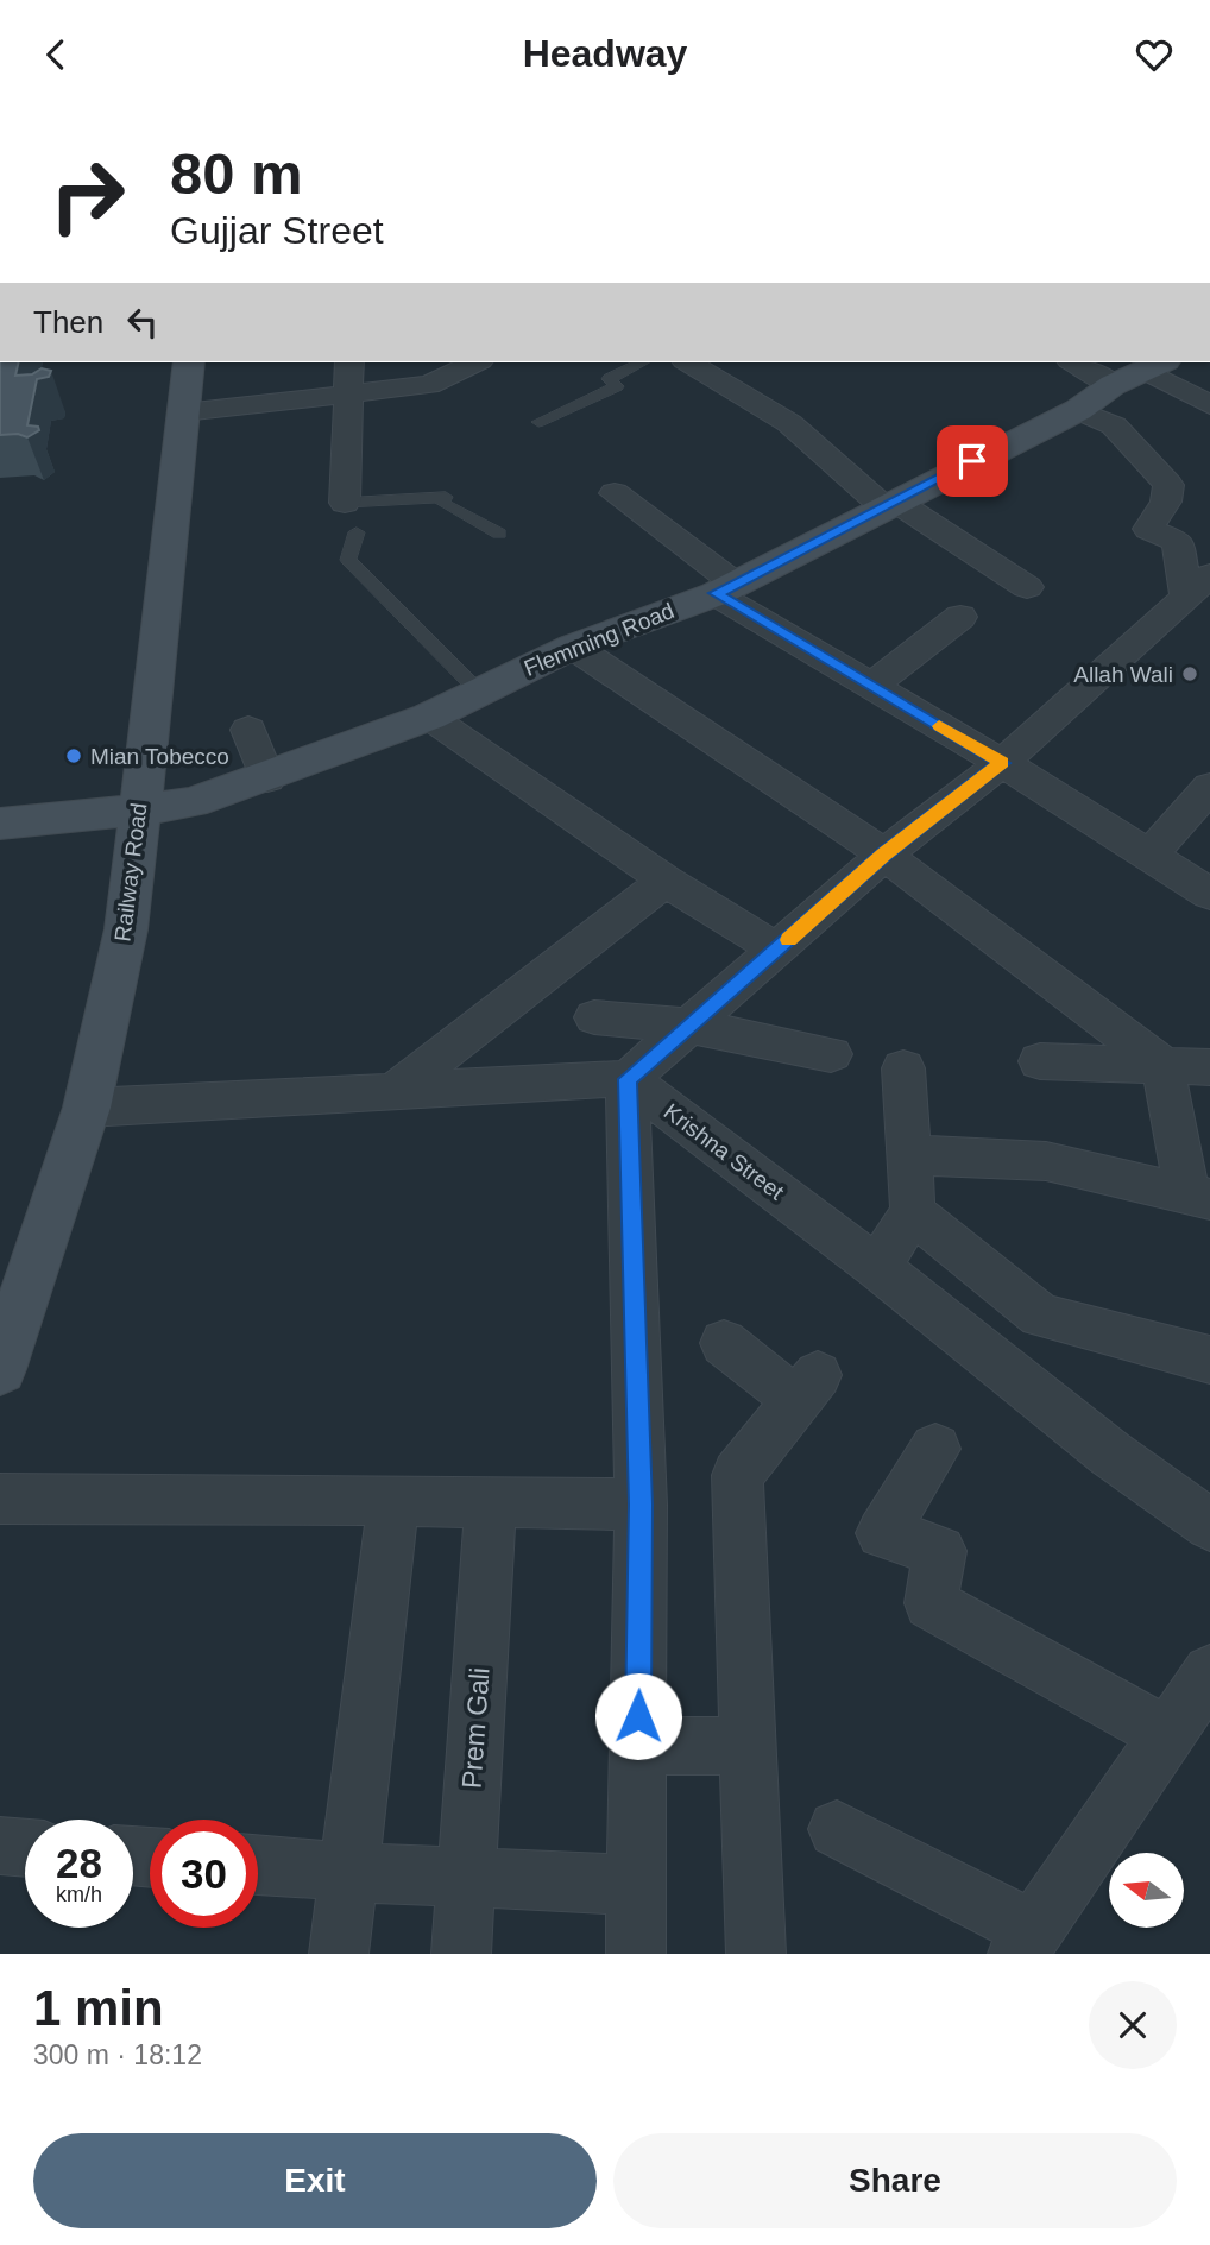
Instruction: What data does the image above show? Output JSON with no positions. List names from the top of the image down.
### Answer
{
  "streets": {
    "street": [
      "Flemming Road",
      "Railway Road",
      "Krishna Street",
      "Prem Gali"
    ]
  },
  "crossings": [
    ["Flemming Road", "Railway Road"]
  ],
  "places": ["Allah Wali", "Mian Tobecco"],
  "north": "left",
  "page": {
    "header": "Headway",
    "turn": ["80 m", "Gujjar Street"],
    "then": "Then",
    "speed": "28 km/h",
    "limit": "30",
    "heading": ["1 min", "300 m · 18:12"],
    "buttons": ["Exit", "Share"]
  }
}
